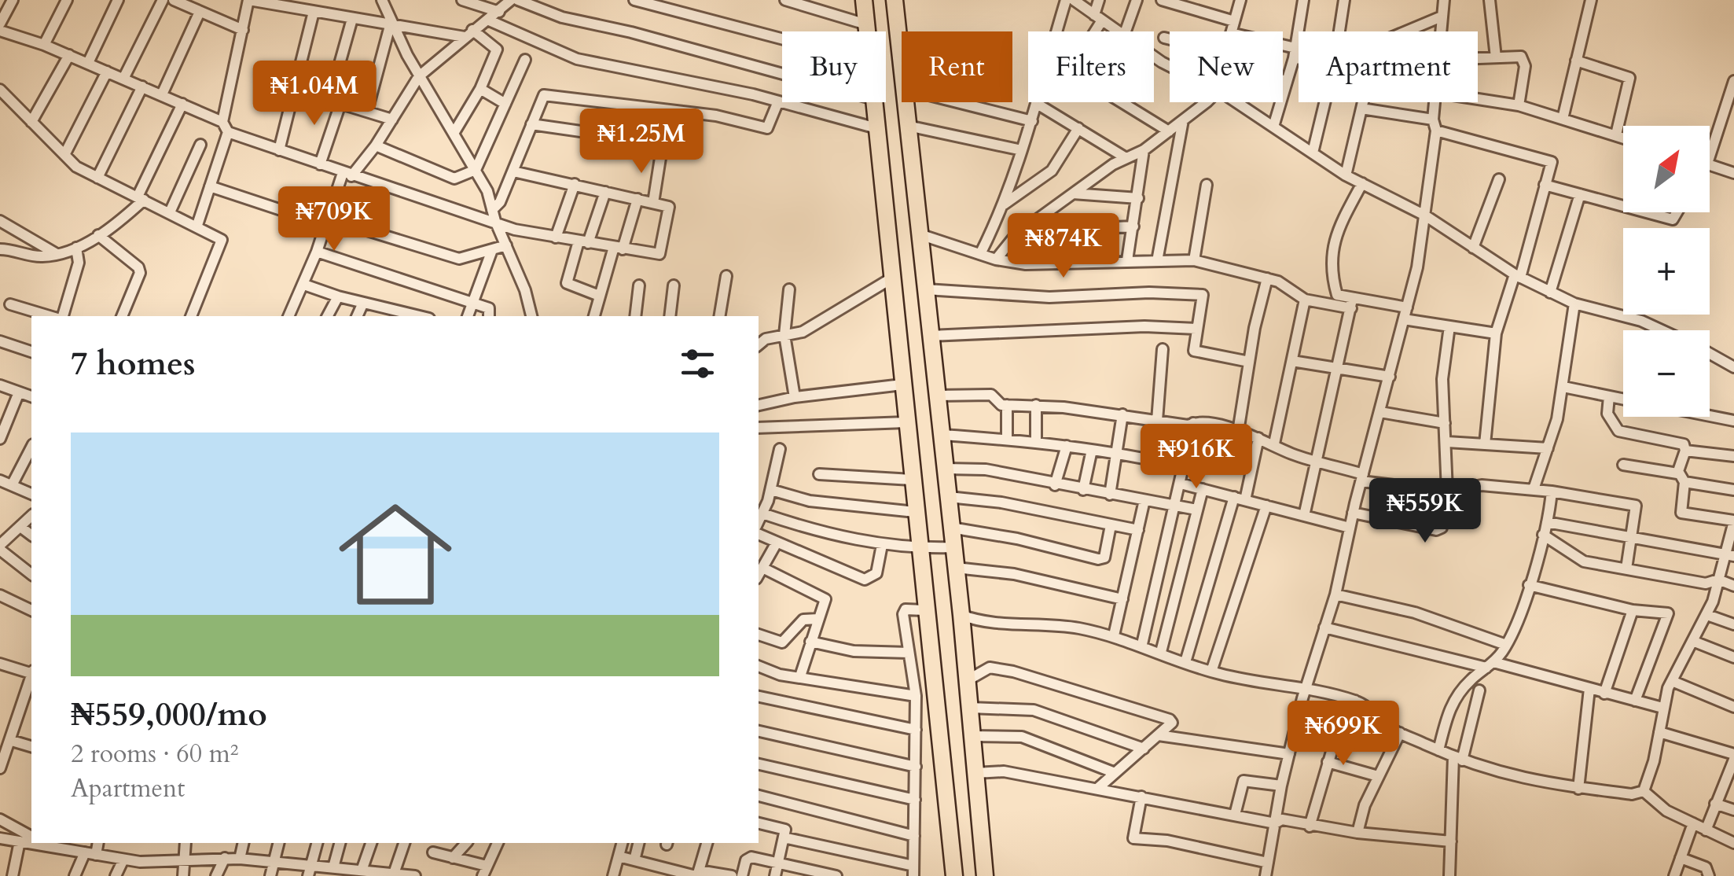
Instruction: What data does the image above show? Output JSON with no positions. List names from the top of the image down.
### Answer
{
  "north": "top right",
  "page": {
    "chip": [
      "Buy",
      "Rent",
      "Filters",
      "New",
      "Apartment"
    ],
    "price": [
      "₦1.04M",
      "₦1.25M",
      "₦709K",
      "₦874K",
      "₦916K",
      "₦559K",
      "₦699K"
    ],
    "map_buttons": ["+", "−"],
    "heading": "7 homes",
    "list": [
      {
        "name": "₦559,000/mo",
        "note": "2 rooms · 60 m² · Apartment"
      }
    ]
  }
}
